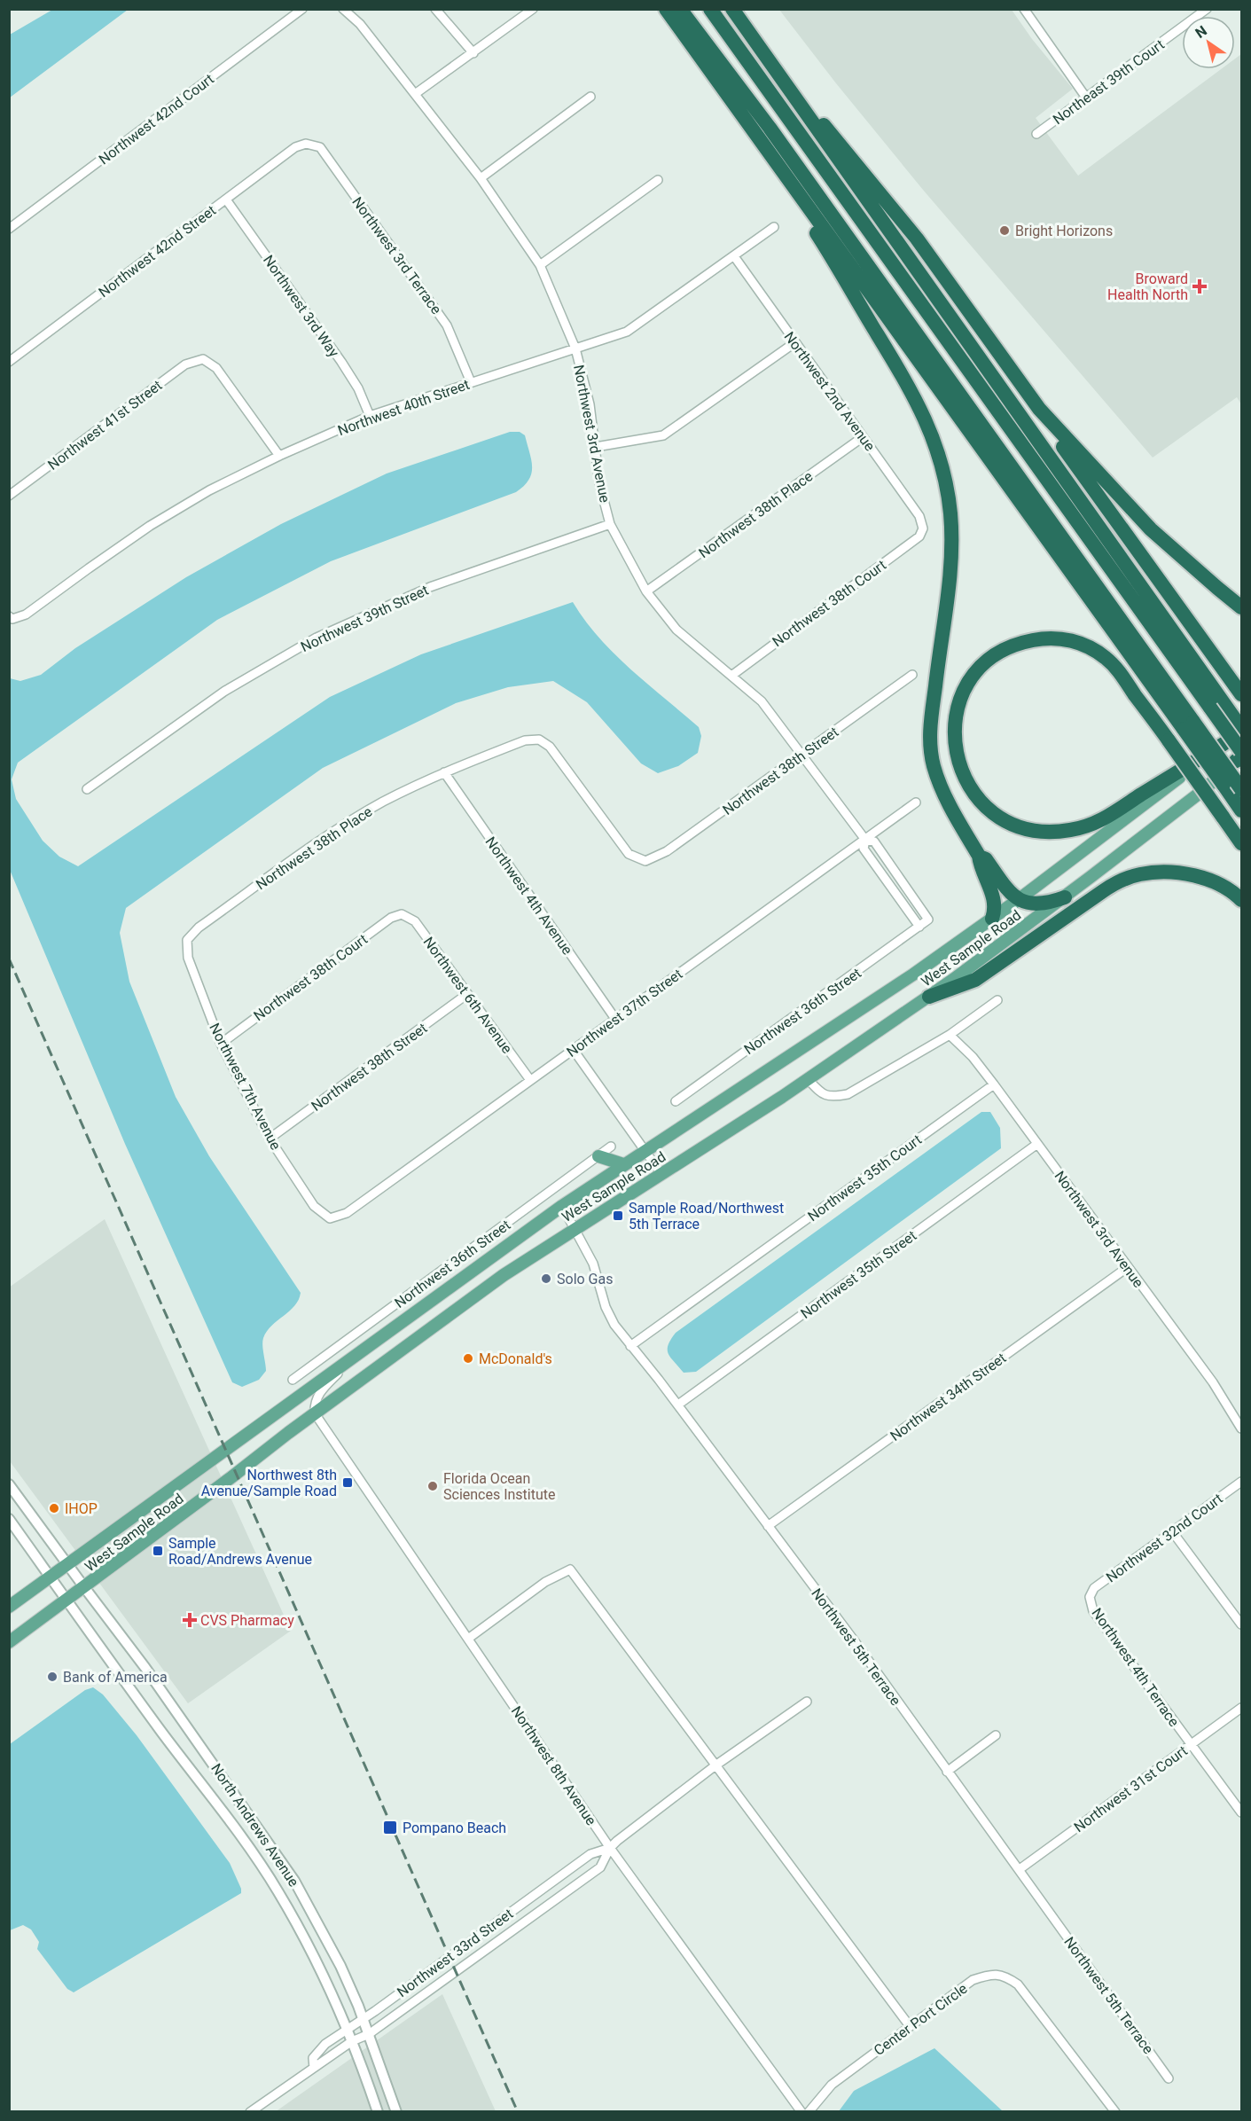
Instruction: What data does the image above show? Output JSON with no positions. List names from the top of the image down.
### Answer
{
  "streets": {
    "main road": ["West Sample Road"],
    "street": [
      "Northeast 39th Court",
      "Northwest 42nd Court",
      "Northwest 42nd Street",
      "Northwest 3rd Terrace",
      "Northwest 3rd Way",
      "Northwest 2nd Avenue",
      "Northwest 40th Street",
      "Northwest 41st Street",
      "Northwest 3rd Avenue",
      "Northwest 38th Place",
      "Northwest 38th Court",
      "Northwest 39th Street",
      "Northwest 38th Street",
      "Northwest 4th Avenue",
      "Northwest 6th Avenue",
      "Northwest 36th Street",
      "Northwest 37th Street",
      "Northwest 7th Avenue",
      "Northwest 35th Court",
      "Northwest 35th Street",
      "Northwest 34th Street",
      "Northwest 32nd Court",
      "Northwest 5th Terrace",
      "Northwest 4th Terrace",
      "Northwest 8th Avenue",
      "Northwest 31st Court",
      "North Andrews Avenue",
      "Northwest 33rd Street",
      "Center Port Circle"
    ]
  },
  "crossings": [
    ["Northwest 42nd Street", "Northwest 3rd Terrace"],
    ["Northwest 42nd Street", "Northwest 3rd Way"],
    ["Northwest 3rd Terrace", "Northwest 40th Street"],
    ["Northwest 3rd Way", "Northwest 40th Street"],
    ["Northwest 2nd Avenue", "Northwest 40th Street"],
    ["Northwest 2nd Avenue", "Northwest 38th Place"],
    ["Northwest 2nd Avenue", "Northwest 38th Court"],
    ["Northwest 40th Street", "Northwest 41st Street"],
    ["Northwest 40th Street", "Northwest 3rd Avenue"],
    ["Northwest 3rd Avenue", "Northwest 38th Place"],
    ["Northwest 3rd Avenue", "Northwest 38th Court"],
    ["Northwest 3rd Avenue", "Northwest 39th Street"],
    ["Northwest 3rd Avenue", "Northwest 38th Street"],
    ["Northwest 3rd Avenue", "Northwest 36th Street"],
    ["Northwest 3rd Avenue", "Northwest 37th Street"],
    ["Northwest 3rd Avenue", "Northwest 35th Court"],
    ["Northwest 3rd Avenue", "Northwest 35th Street"],
    ["Northwest 3rd Avenue", "Northwest 34th Street"],
    ["Northwest 38th Place", "Northwest 38th Street"],
    ["Northwest 38th Place", "Northwest 4th Avenue"],
    ["Northwest 38th Place", "Northwest 7th Avenue"],
    ["Northwest 38th Court", "Northwest 6th Avenue"],
    ["Northwest 38th Court", "Northwest 7th Avenue"],
    ["Northwest 38th Street", "Northwest 6th Avenue"],
    ["Northwest 38th Street", "Northwest 7th Avenue"],
    ["Northwest 4th Avenue", "Northwest 37th Street"],
    ["West Sample Road", "Northwest 5th Terrace"],
    ["West Sample Road", "Northwest 8th Avenue"],
    ["West Sample Road", "North Andrews Avenue"],
    ["Northwest 6th Avenue", "Northwest 37th Street"],
    ["Northwest 37th Street", "Northwest 7th Avenue"],
    ["Northwest 35th Court", "Northwest 5th Terrace"],
    ["Northwest 35th Street", "Northwest 5th Terrace"],
    ["Northwest 34th Street", "Northwest 5th Terrace"],
    ["Northwest 32nd Court", "Northwest 4th Terrace"],
    ["Northwest 5th Terrace", "Northwest 31st Court"],
    ["Northwest 4th Terrace", "Northwest 31st Court"],
    ["Northwest 8th Avenue", "Northwest 33rd Street"],
    ["North Andrews Avenue", "Northwest 33rd Street"]
  ],
  "places": {
    "other": [
      "Bright Horizons",
      "Solo Gas",
      "McDonald's",
      "Florida Ocean Sciences Institute",
      "IHOP",
      "Bank of America"
    ],
    "health": ["Broward Health North", "CVS Pharmacy"],
    "transit": [
      "Sample Road/Northwest 5th Terrace",
      "Northwest 8th Avenue/Sample Road",
      "Sample Road/Andrews Avenue",
      "Pompano Beach"
    ]
  },
  "north": "top left"
}
